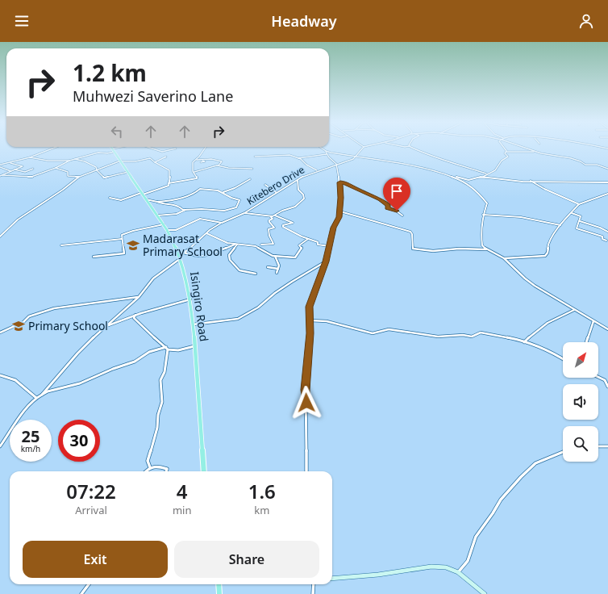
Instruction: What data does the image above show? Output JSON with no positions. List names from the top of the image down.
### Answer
{
  "streets": {
    "main road": ["Isingiro Road"],
    "street": ["Kitebero Drive"]
  },
  "crossings": [
    ["Kitebero Drive", "Isingiro Road"]
  ],
  "places": {
    "school or university": ["Madarasat Primary School", "Primary School"]
  },
  "north": "top right",
  "page": {
    "header": "Headway",
    "turn": ["1.2 km", "Muhwezi Saverino Lane"],
    "speed": "25 km/h",
    "limit": "30",
    "eta": [
      "07:22",
      "Arrival",
      "4",
      "min",
      "1.6",
      "km"
    ],
    "buttons": ["Exit", "Share"]
  }
}
